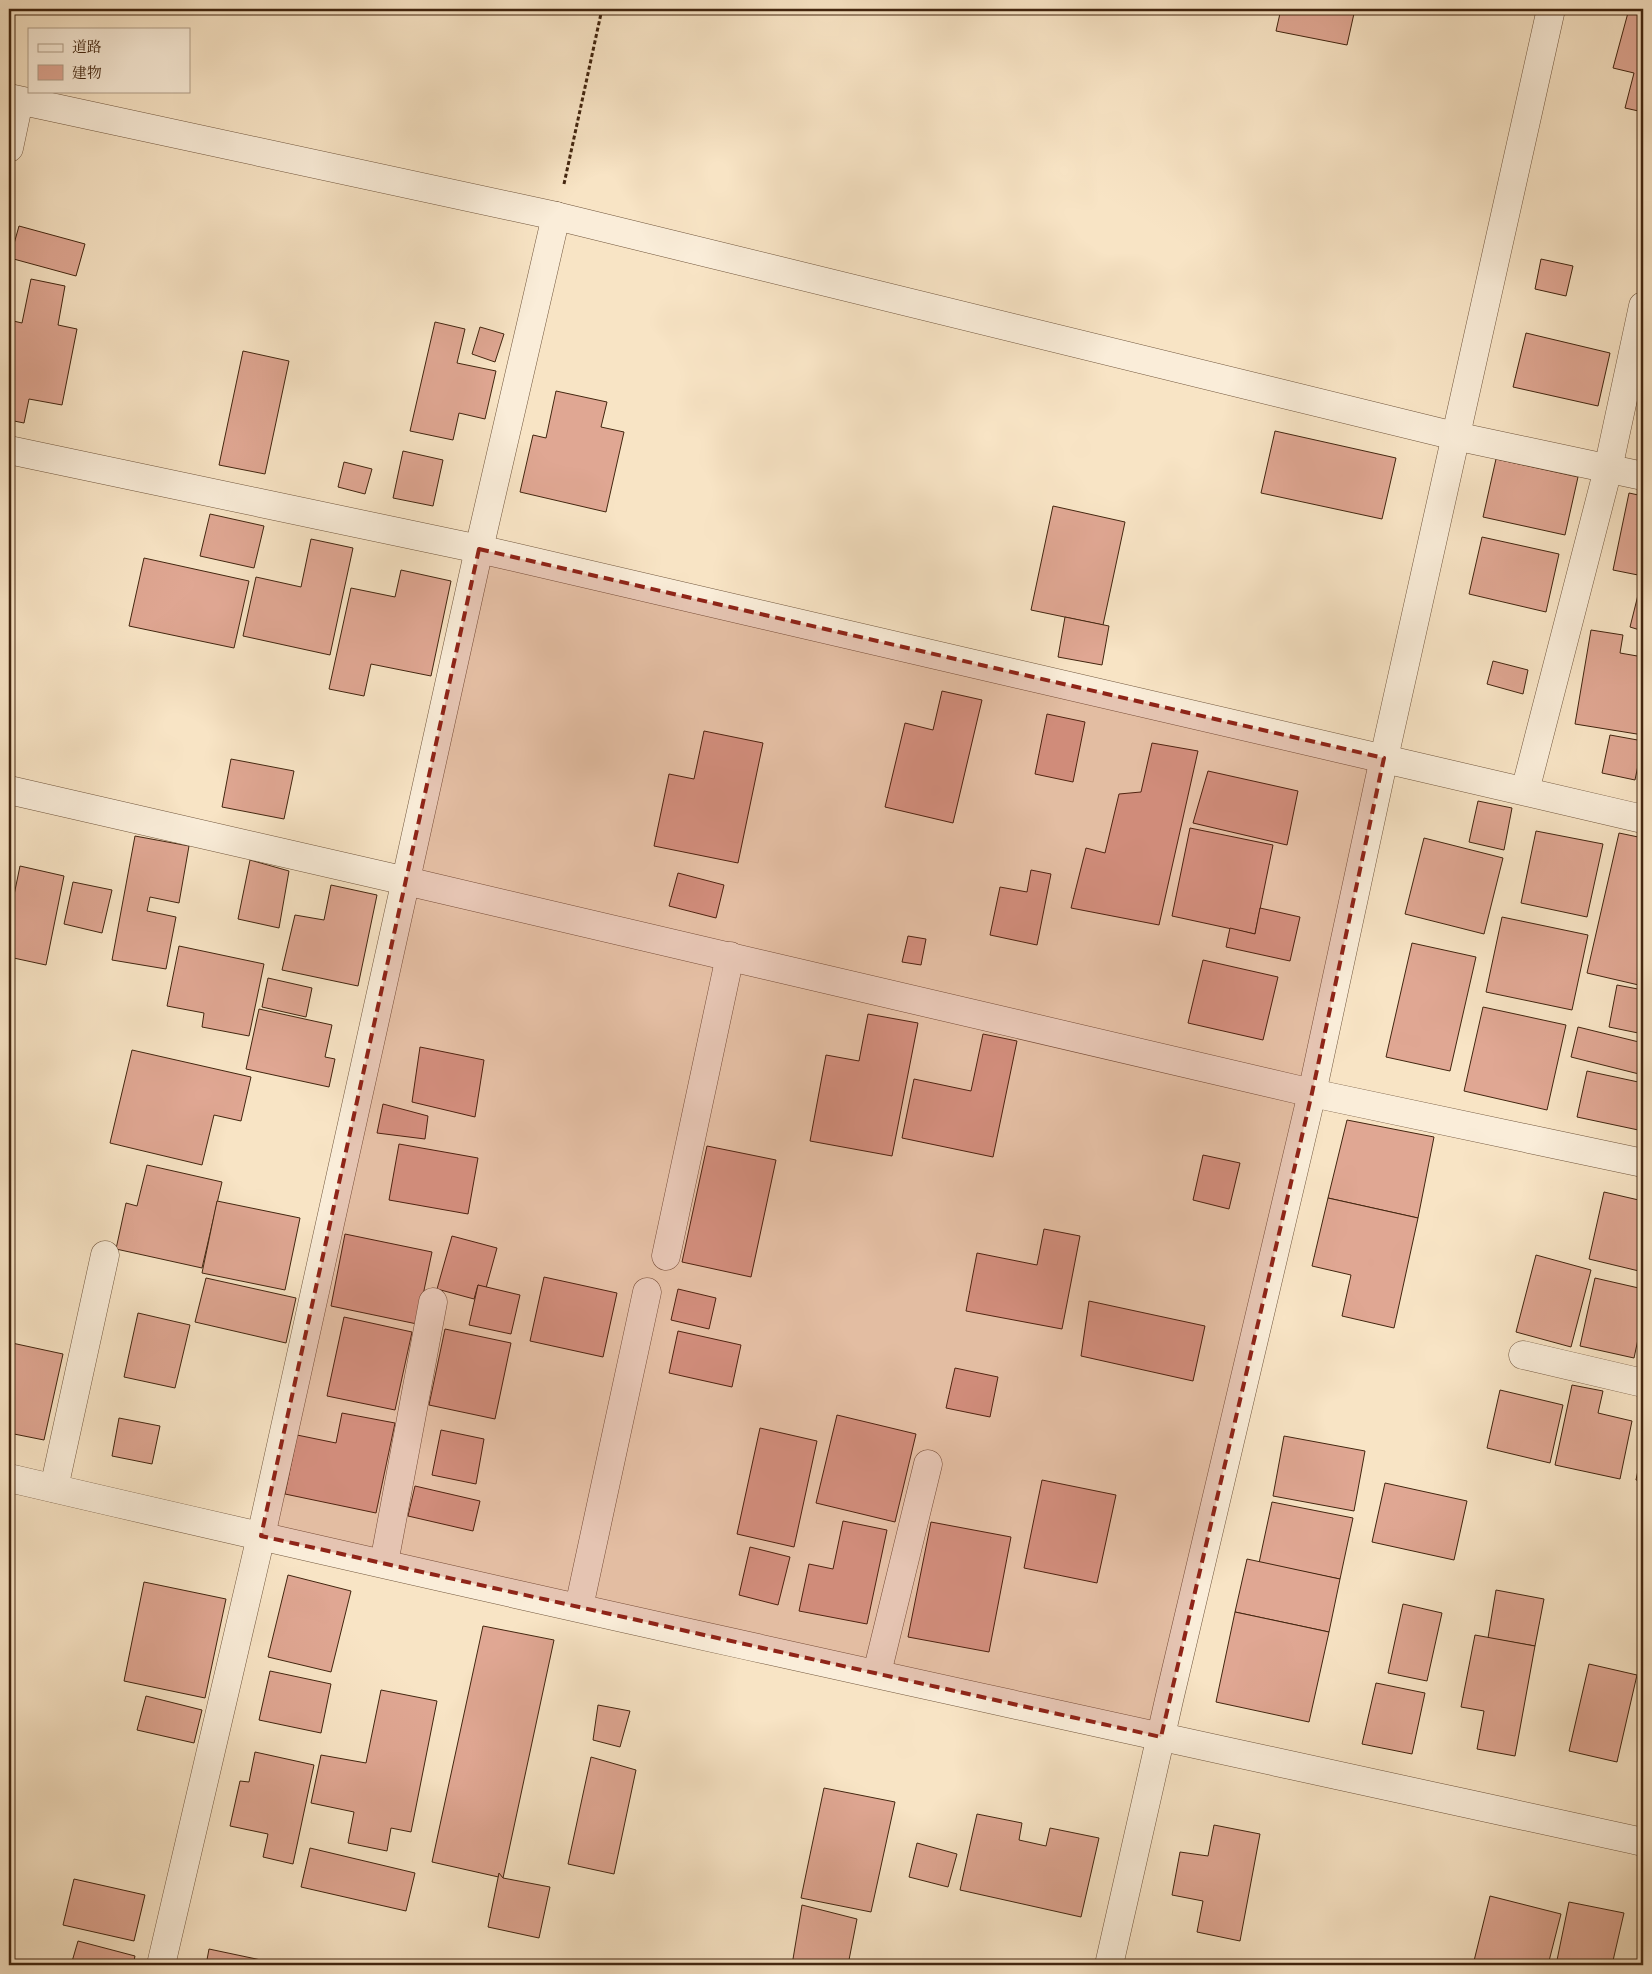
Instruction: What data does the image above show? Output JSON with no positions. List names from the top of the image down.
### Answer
{
  "legend": ["道路", "建物"]
}
